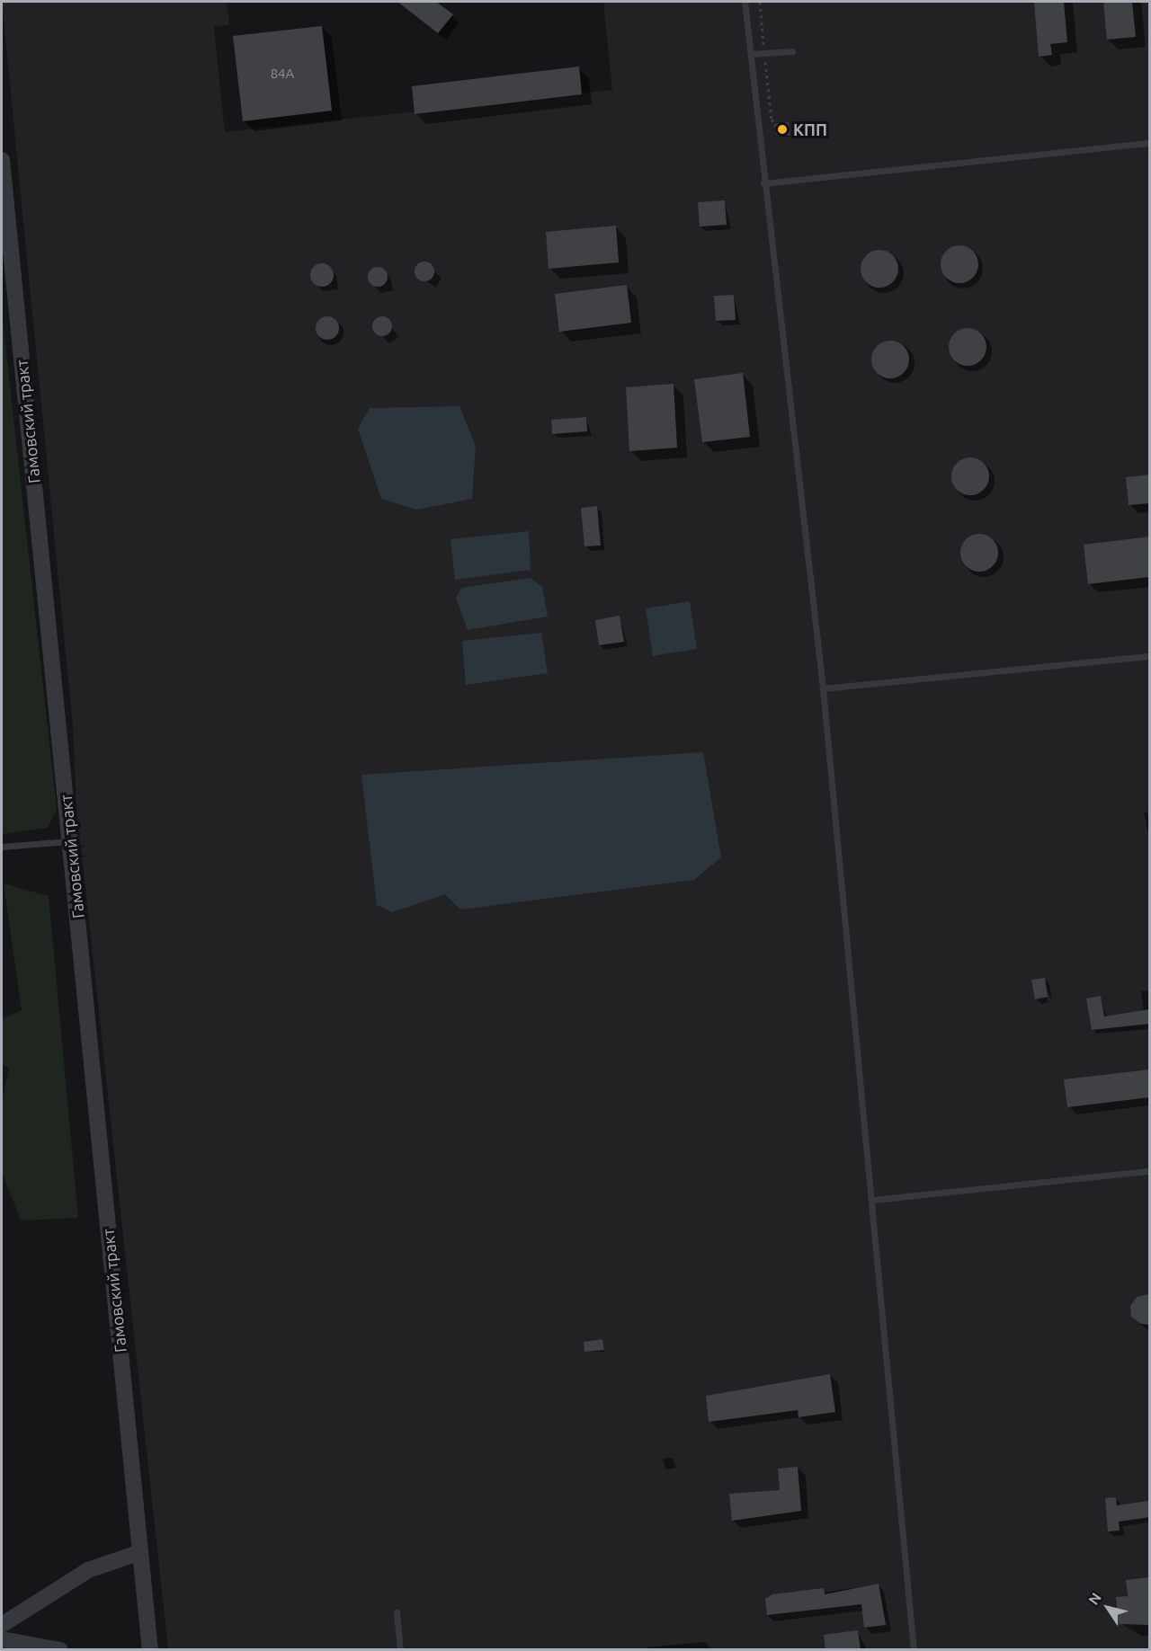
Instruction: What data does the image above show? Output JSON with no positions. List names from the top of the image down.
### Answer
{
  "streets": {
    "street": ["Гамовский тракт"]
  },
  "places": ["КПП"],
  "house_numbers": ["84А"],
  "north": "top left"
}
